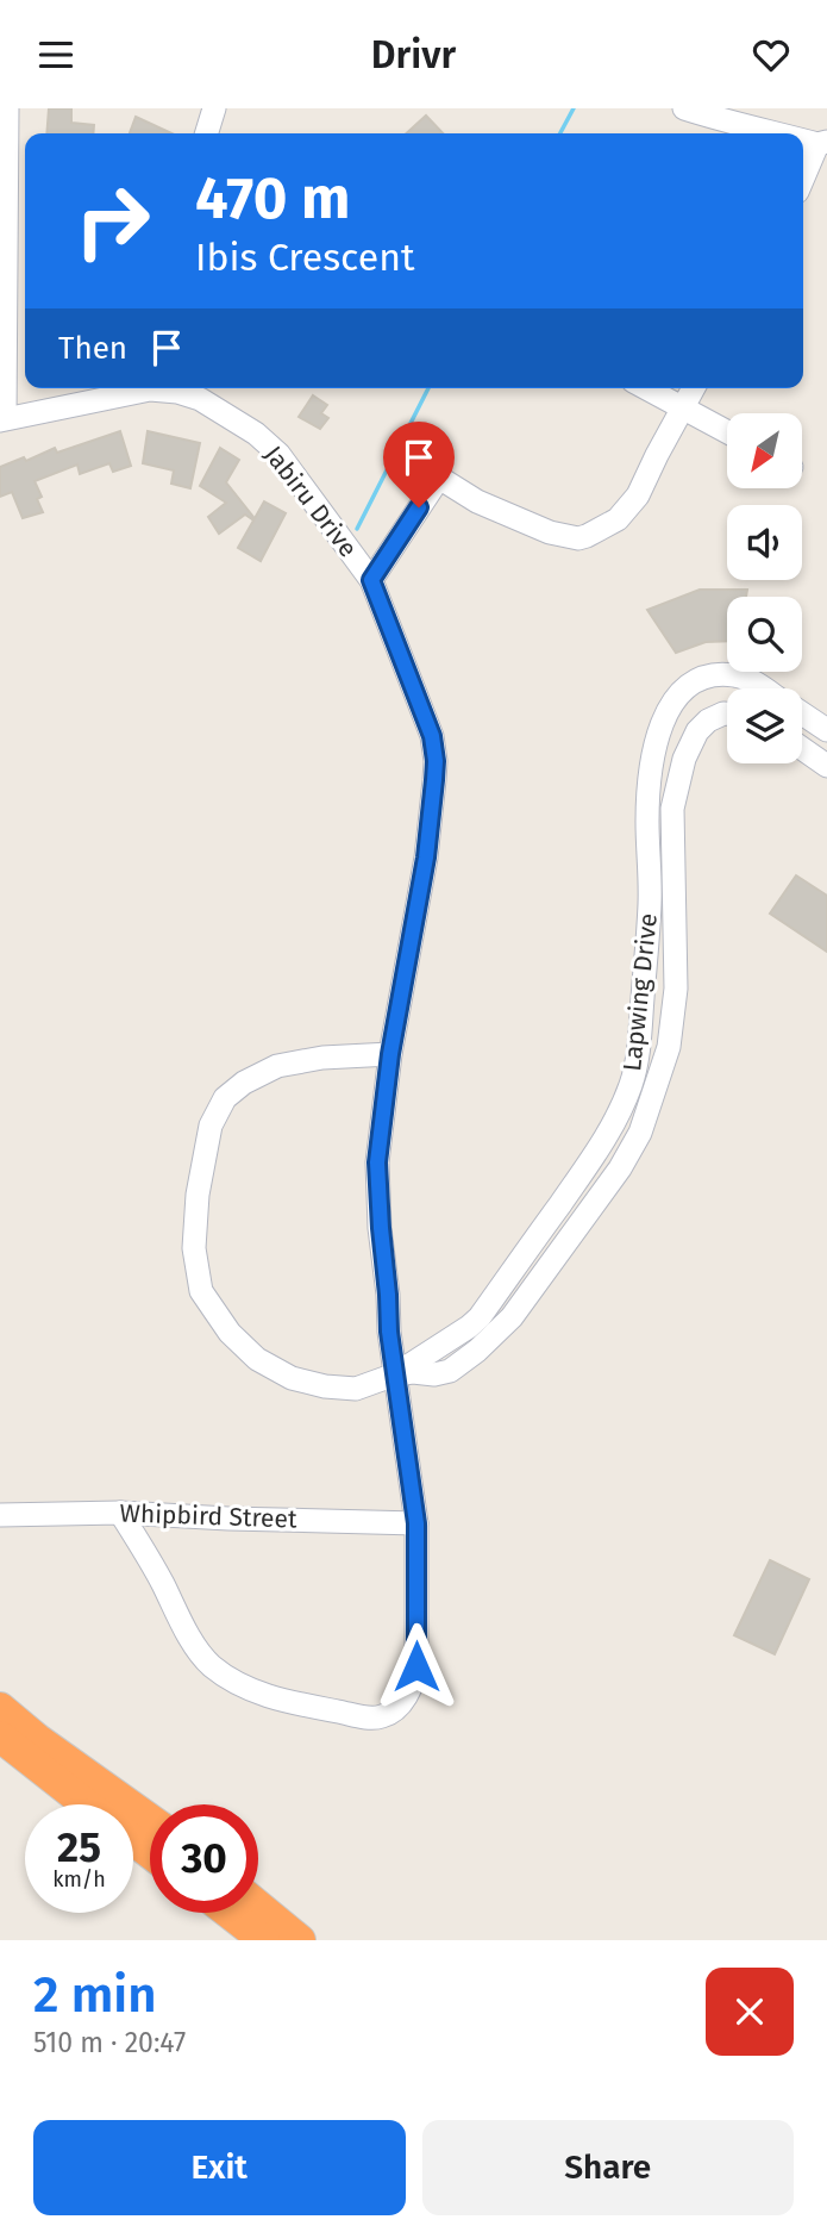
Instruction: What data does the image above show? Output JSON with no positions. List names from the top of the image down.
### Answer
{
  "streets": {
    "street": ["Jabiru Drive", "Lapwing Drive", "Whipbird Street"]
  },
  "crossings": [
    ["Jabiru Drive", "Lapwing Drive"],
    ["Jabiru Drive", "Whipbird Street"]
  ],
  "north": "bottom left",
  "page": {
    "header": "Drivr",
    "turn": ["470 m", "Ibis Crescent"],
    "then": "Then",
    "speed": "25 km/h",
    "limit": "30",
    "heading": ["2 min", "510 m · 20:47"],
    "buttons": ["Exit", "Share"]
  }
}
